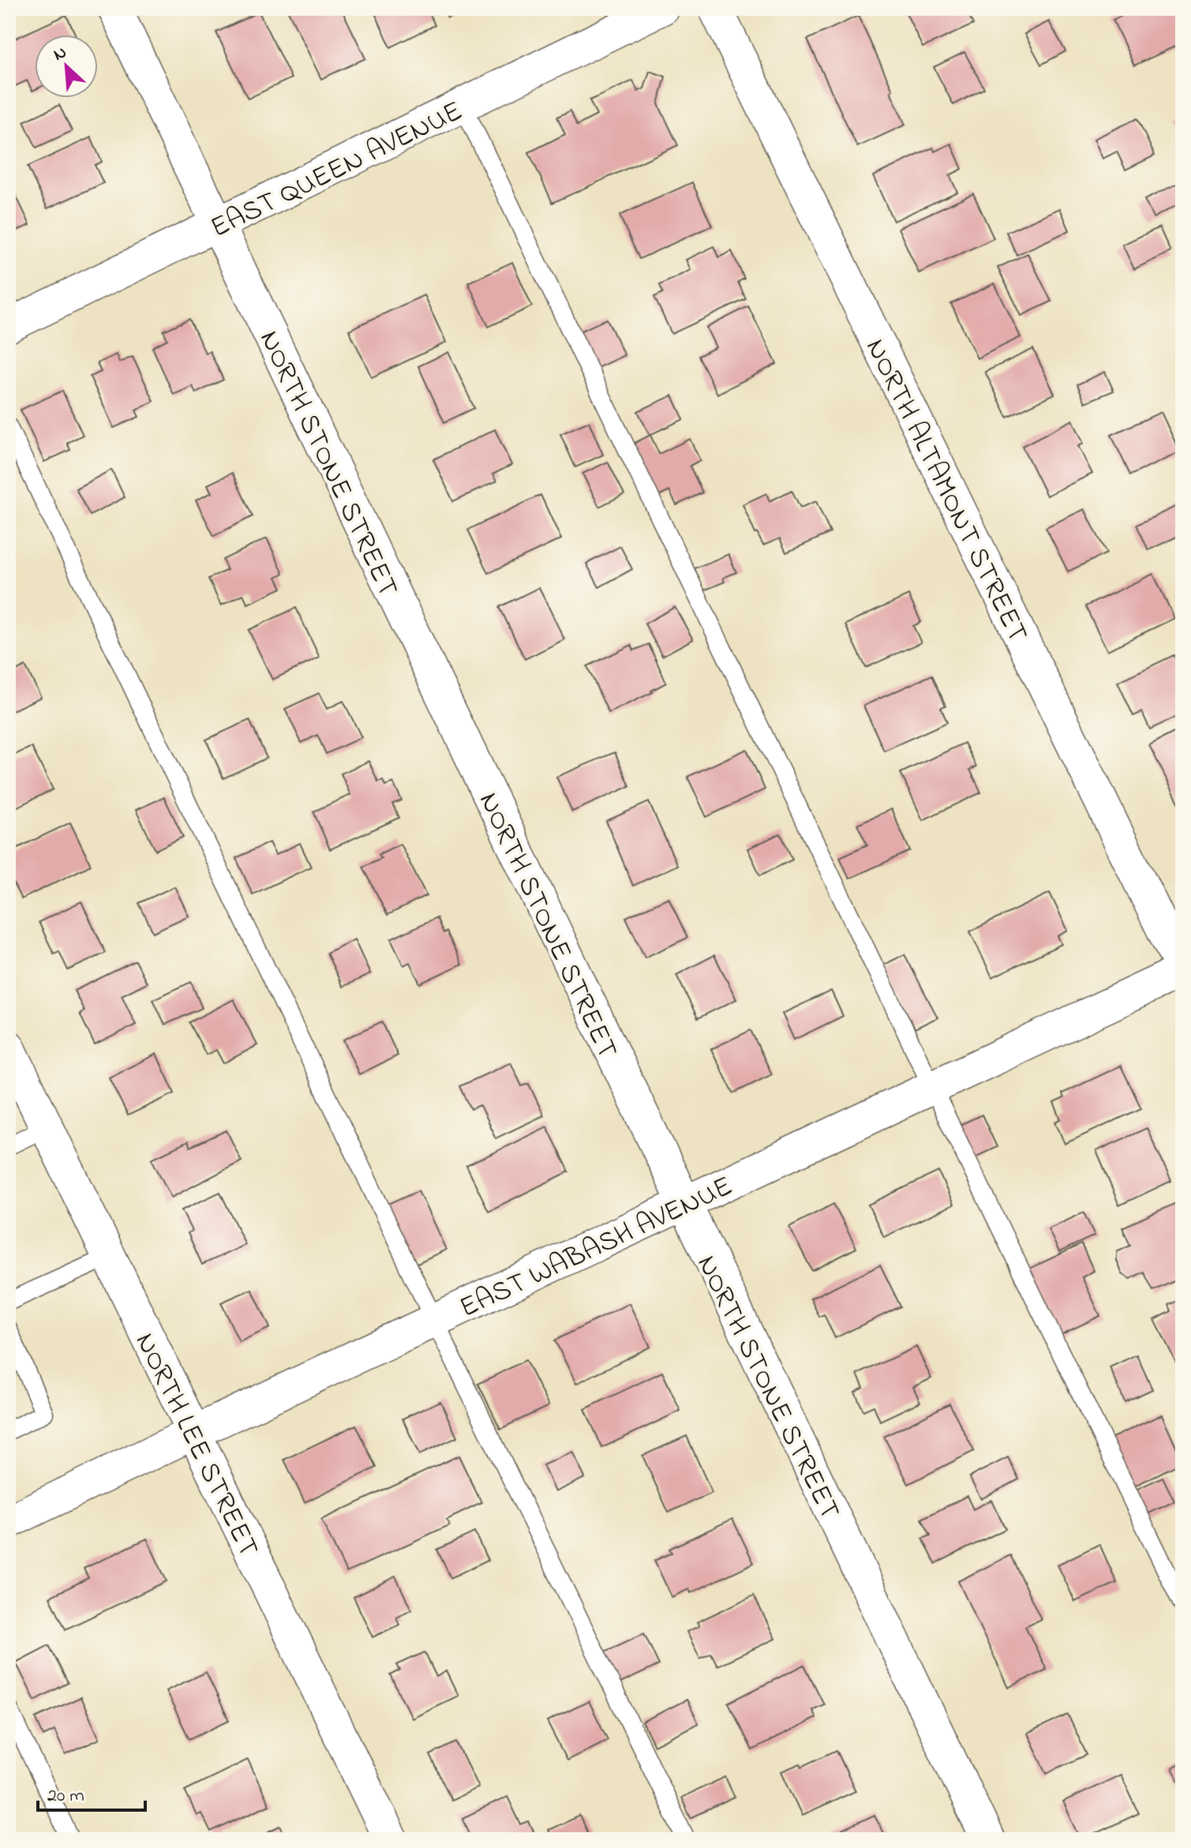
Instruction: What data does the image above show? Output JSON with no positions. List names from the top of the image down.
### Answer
{
  "streets": {
    "street": [
      "EAST QUEEN AVENUE",
      "NORTH STONE STREET",
      "NORTH ALTAMONT STREET",
      "EAST WABASH AVENUE",
      "NORTH LEE STREET"
    ]
  },
  "crossings": [
    ["EAST QUEEN AVENUE", "NORTH STONE STREET"],
    ["NORTH STONE STREET", "EAST WABASH AVENUE"],
    ["NORTH ALTAMONT STREET", "EAST WABASH AVENUE"],
    ["EAST WABASH AVENUE", "NORTH LEE STREET"]
  ],
  "scale_bar": "20 m",
  "north": "top left"
}
